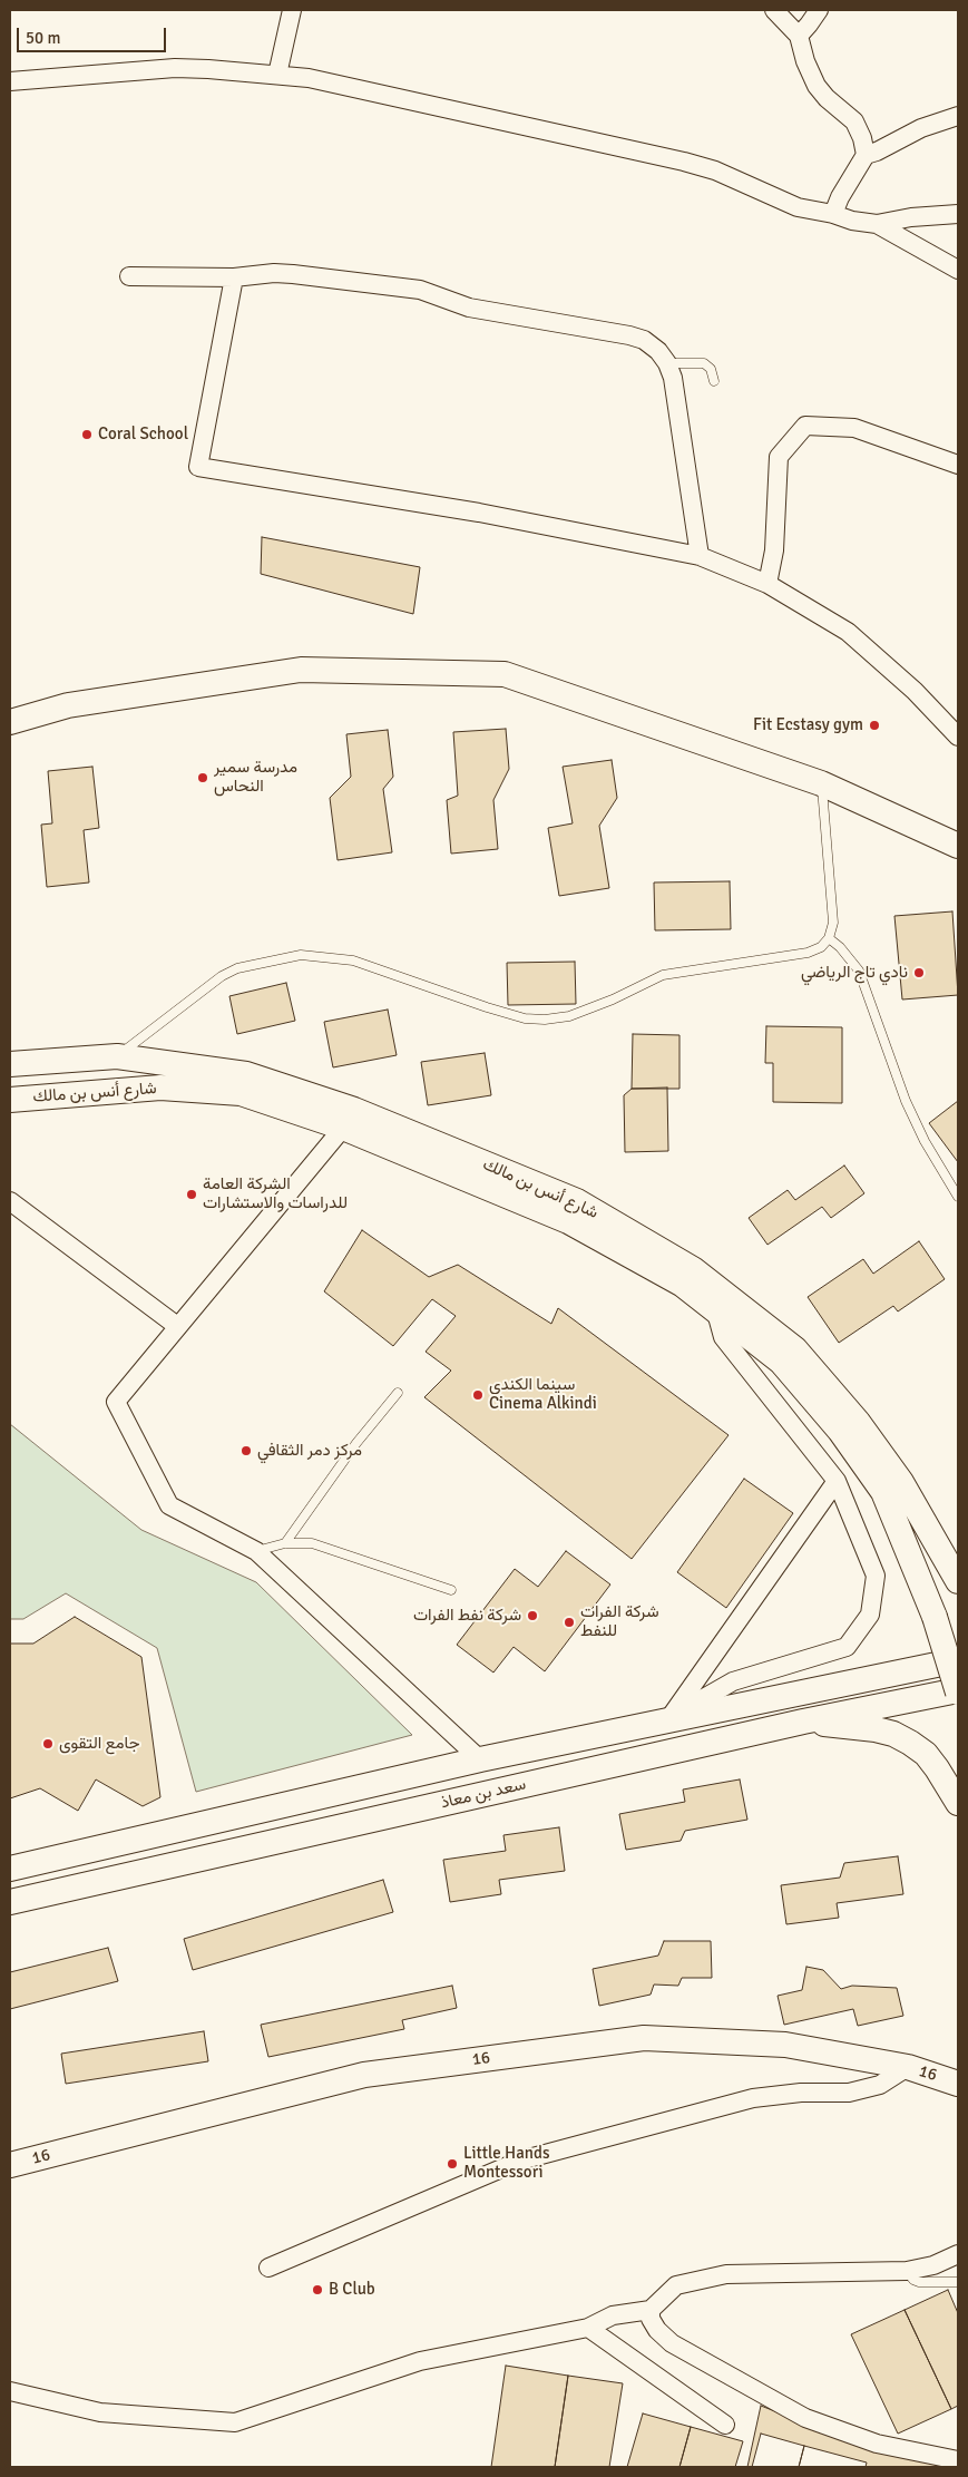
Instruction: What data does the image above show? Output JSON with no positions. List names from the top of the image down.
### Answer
{
  "streets": {
    "main road": ["شارع أنس بن مالك", "سعد بن معاذ", "16"]
  },
  "crossings": [
    ["شارع أنس بن مالك", "سعد بن معاذ"]
  ],
  "places": [
    "Coral School",
    "Fit Ecstasy gym",
    "مدرسة سمير النحاس",
    "نادي تاج الرياضي",
    "الشركة العامة للدراسات والاستشارات",
    "سينما الكندي Cinema Alkindi",
    "مركز دمر الثقافي",
    "شركة نفط الفرات",
    "شركة الفرات للنفط",
    "جامع التقوى",
    "Little Hands Montessori",
    "B Club"
  ],
  "scale_bar": "50 m"
}
